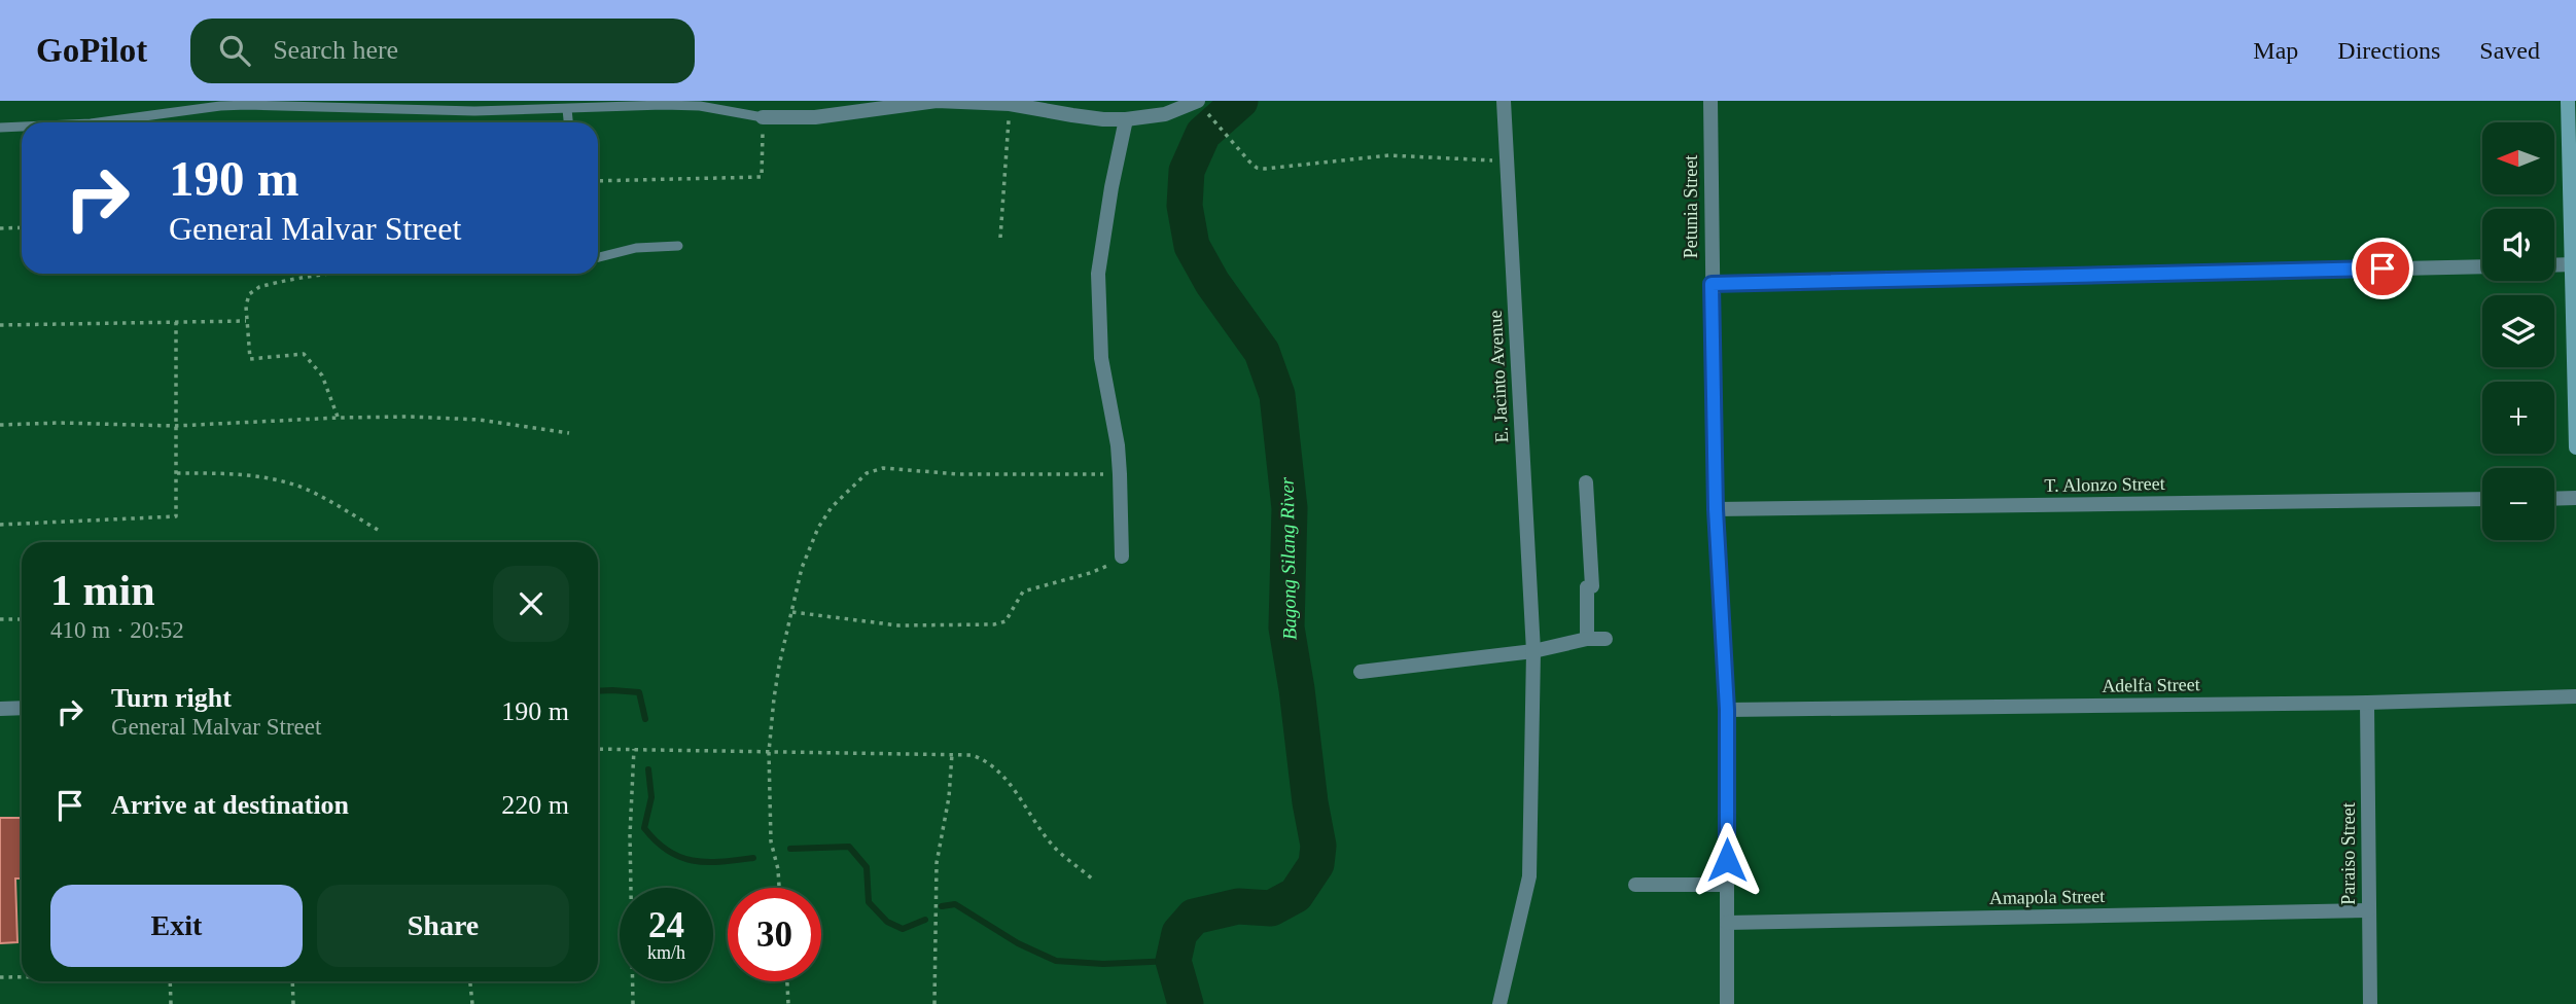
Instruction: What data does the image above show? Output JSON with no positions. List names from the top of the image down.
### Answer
{
  "streets": {
    "street": [
      "Petunia Street",
      "E. Jacinto Avenue",
      "T. Alonzo Street",
      "Adelfa Street",
      "Paraiso Street",
      "Amapola Street"
    ]
  },
  "crossings": [
    ["Petunia Street", "T. Alonzo Street"],
    ["Petunia Street", "Adelfa Street"],
    ["Petunia Street", "Amapola Street"],
    ["Adelfa Street", "Paraiso Street"],
    ["Paraiso Street", "Amapola Street"]
  ],
  "water": ["Bagong Silang River"],
  "north": "left",
  "page": {
    "header": "GoPilot",
    "search": "Search here",
    "nav": ["Map", "Directions", "Saved"],
    "map_buttons": ["+", "−"],
    "turn": ["190 m", "General Malvar Street"],
    "heading": ["1 min", "410 m · 20:52"],
    "list": [
      {
        "name": "Turn right",
        "note": "General Malvar Street",
        "value": "190 m"
      },
      {
        "name": "Arrive at destination",
        "value": "220 m"
      }
    ],
    "buttons": ["Exit", "Share"],
    "speed": "24 km/h",
    "limit": "30"
  }
}
